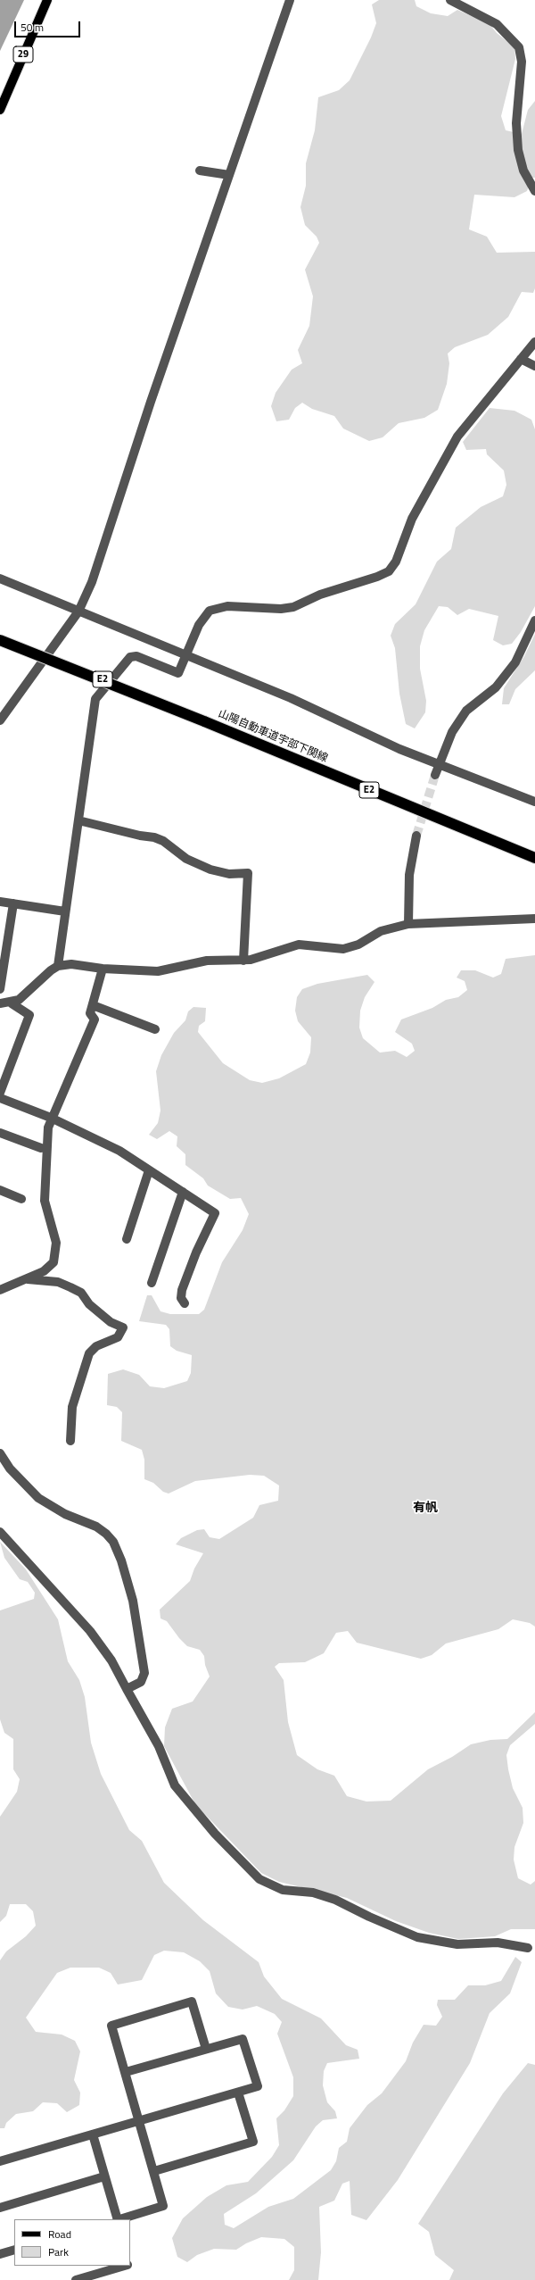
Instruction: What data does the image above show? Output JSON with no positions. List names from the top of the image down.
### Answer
{
  "streets": {
    "highway": ["E2", "山陽自動車道宇部下関線"],
    "main road": ["29"]
  },
  "districts": ["有帆"],
  "legend": ["Road", "Park"],
  "scale_bar": "50 m"
}
